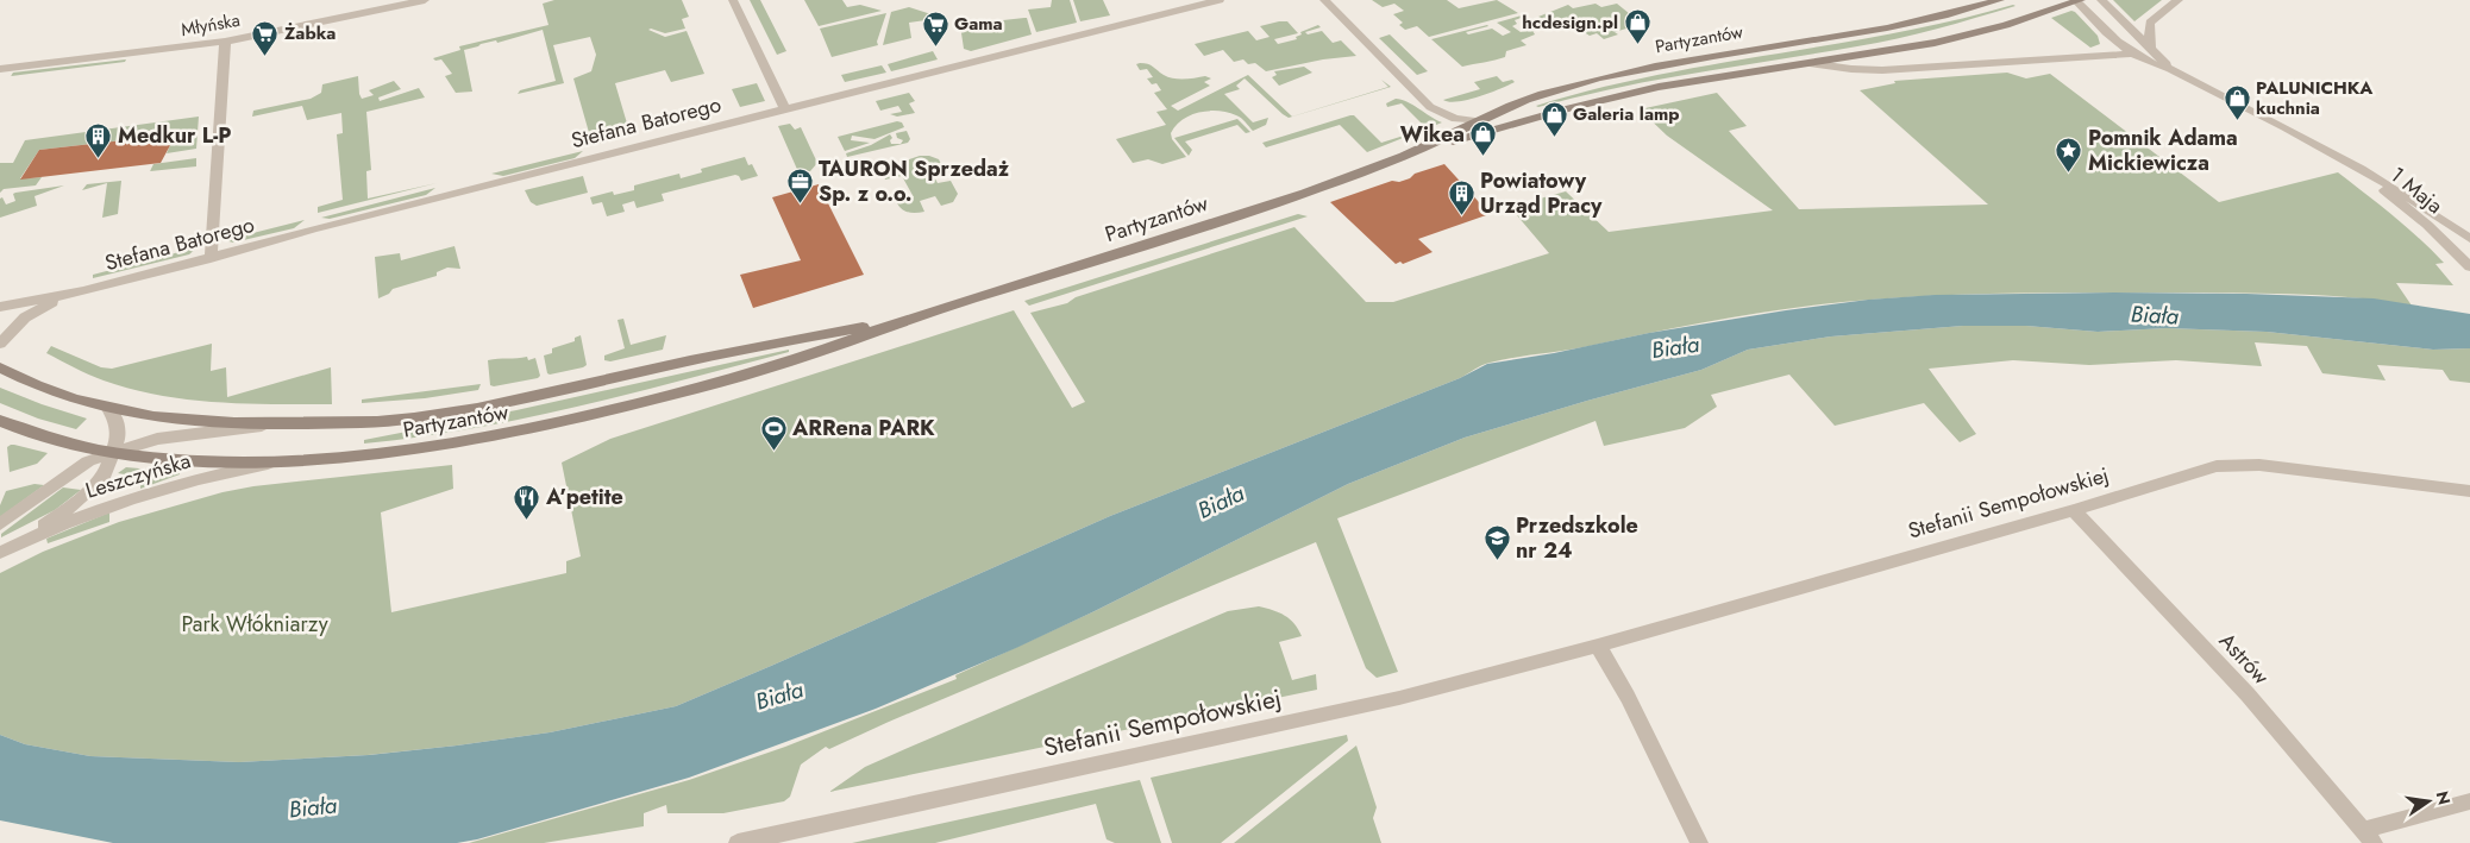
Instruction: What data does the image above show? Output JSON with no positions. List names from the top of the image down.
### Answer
{
  "streets": {
    "main road": ["Partyzantów"],
    "street": [
      "Młyńska",
      "Stefana Batorego",
      "1 Maja",
      "Leszczyńska",
      "Stefanii Sempołowskiej",
      "Astrów"
    ]
  },
  "crossings": [
    ["Partyzantów", "1 Maja"],
    ["Partyzantów", "Leszczyńska"],
    ["Stefanii Sempołowskiej", "Astrów"]
  ],
  "water": ["Biała"],
  "parks": ["Park Włókniarzy"],
  "places": {
    "shop": [
      "hcdesign.pl",
      "PALUNICHKA kuchnia",
      "Galeria lamp",
      "Wikea"
    ],
    "supermarket": ["Gama", "Żabka"],
    "building": ["Medkur L-P", "Powiatowy Urząd Pracy"],
    "place": ["Pomnik Adama Mickiewicza"],
    "office": ["TAURON Sprzedaż Sp. z o.o."],
    "sports": ["ARRena PARK"],
    "restaurant": ["A’petite"],
    "school or university": ["Przedszkole nr 24"]
  },
  "north": "right"
}
